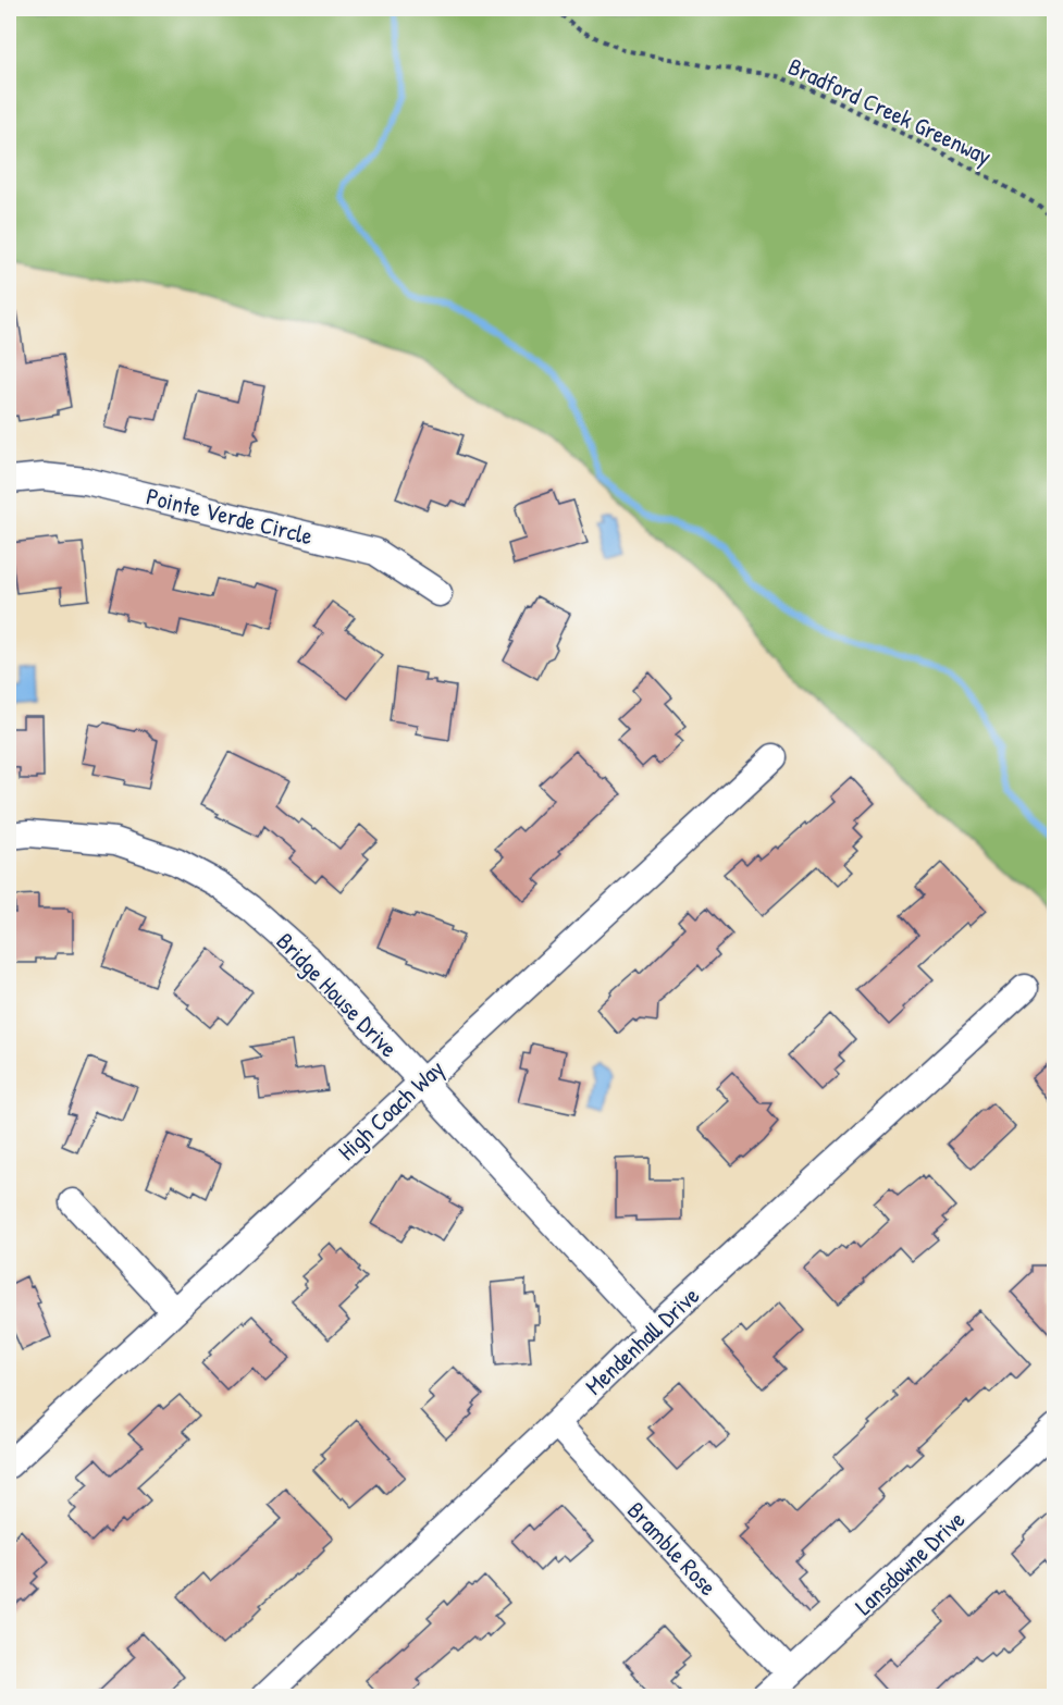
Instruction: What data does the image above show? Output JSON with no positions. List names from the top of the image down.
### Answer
{
  "streets": {
    "street": [
      "Pointe Verde Circle",
      "Bridge House Drive",
      "High Coach Way",
      "Mendenhall Drive",
      "Bramble Rose",
      "Lansdowne Drive"
    ],
    "path": ["Bradford Creek Greenway"]
  },
  "crossings": [
    ["Bridge House Drive", "High Coach Way"],
    ["Bridge House Drive", "Mendenhall Drive"],
    ["Mendenhall Drive", "Bramble Rose"],
    ["Bramble Rose", "Lansdowne Drive"]
  ]
}
